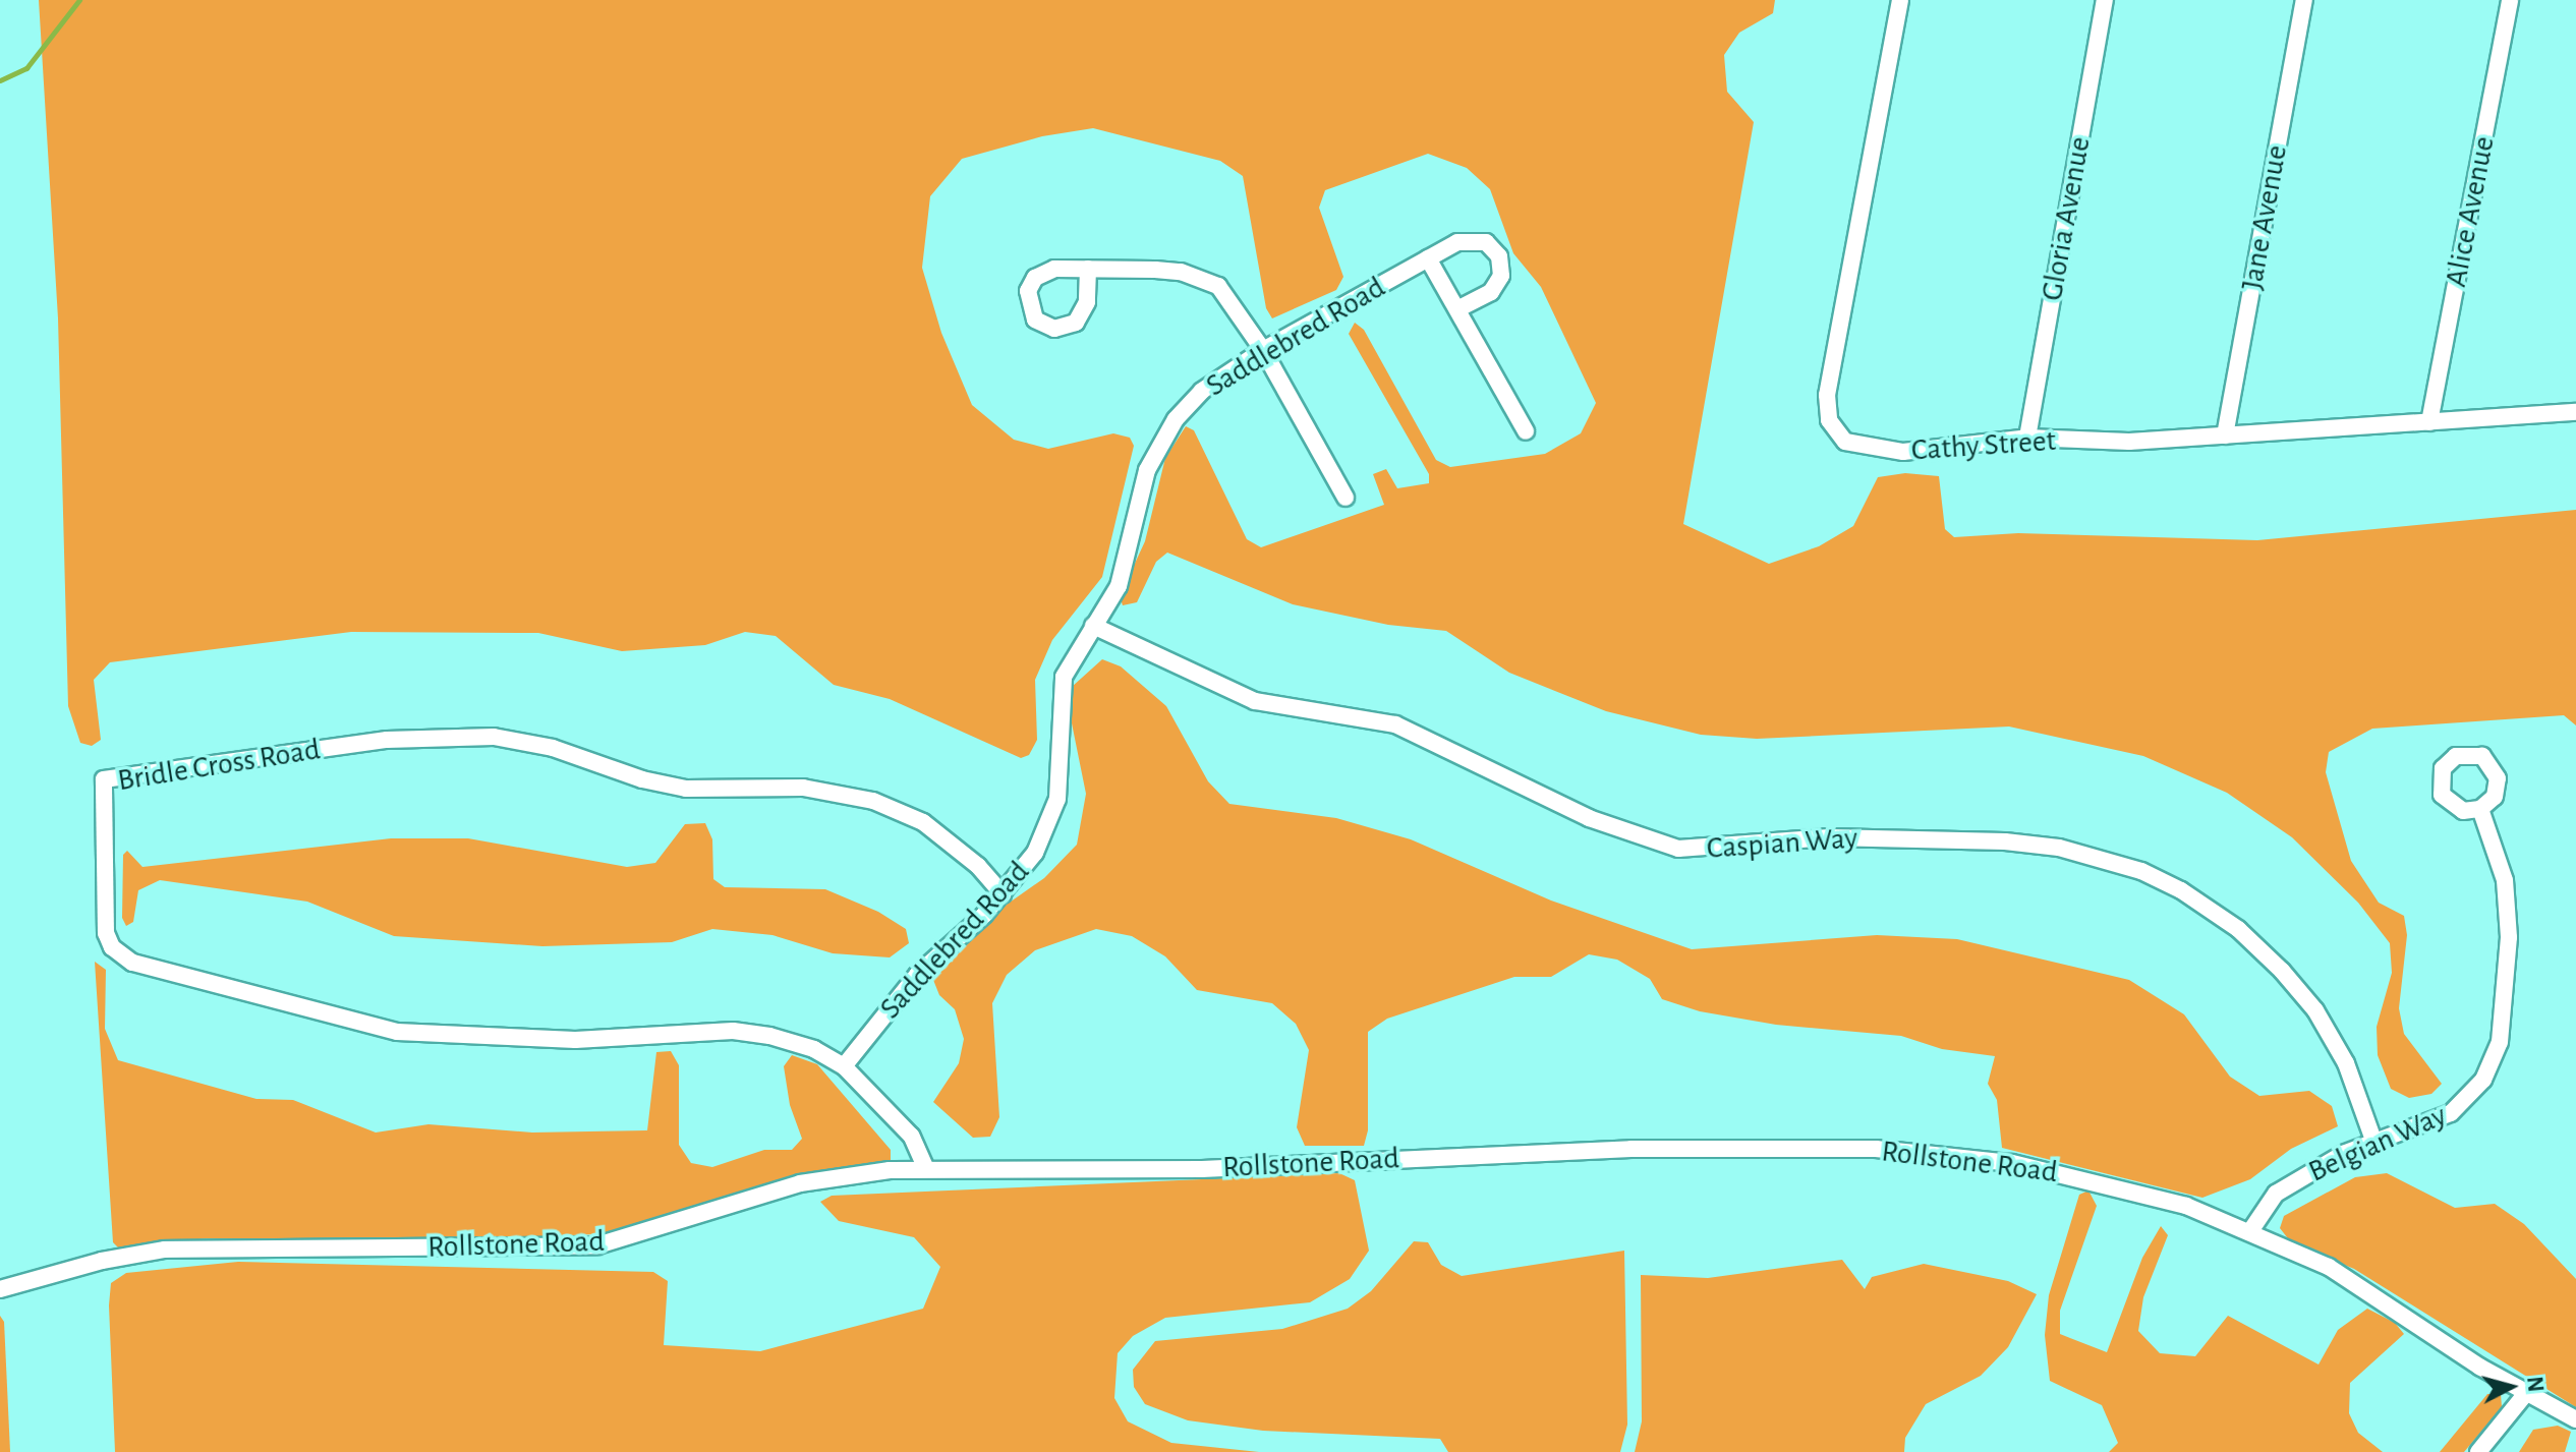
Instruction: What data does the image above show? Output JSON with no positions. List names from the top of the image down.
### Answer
{
  "streets": {
    "street": [
      "Alice Avenue",
      "Jane Avenue",
      "Gloria Avenue",
      "Saddlebred Road",
      "Cathy Street",
      "Bridle Cross Road",
      "Caspian Way",
      "Belgian Way",
      "Rollstone Road"
    ]
  },
  "crossings": [
    ["Alice Avenue", "Cathy Street"],
    ["Jane Avenue", "Cathy Street"],
    ["Gloria Avenue", "Cathy Street"],
    ["Saddlebred Road", "Bridle Cross Road"],
    ["Saddlebred Road", "Caspian Way"],
    ["Bridle Cross Road", "Rollstone Road"],
    ["Caspian Way", "Belgian Way"],
    ["Belgian Way", "Rollstone Road"]
  ],
  "north": "right"
}
